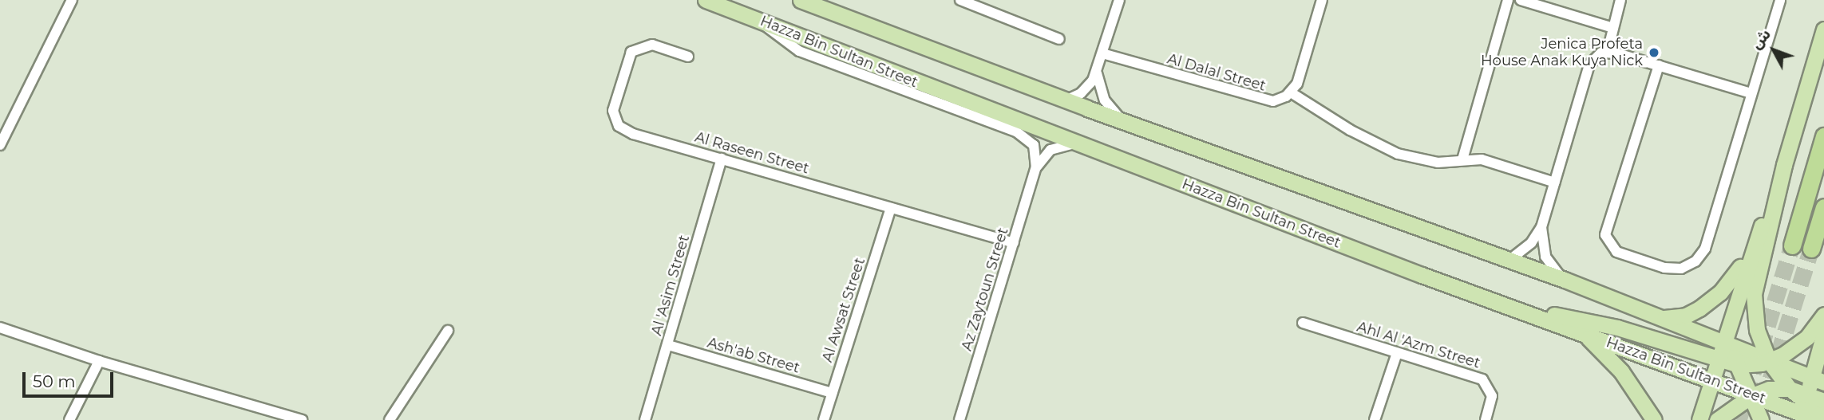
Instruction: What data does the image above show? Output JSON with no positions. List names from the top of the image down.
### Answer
{
  "streets": {
    "main road": ["Hazza Bin Sultan Street"],
    "street": [
      "Al Dalal Street",
      "Al Raseen Street",
      "Al 'Asim Street",
      "Az Zaytoun Street",
      "Al Awsat Street",
      "Ahl Al 'Azm Street",
      "Ash'ab Street"
    ]
  },
  "crossings": [
    ["Al Raseen Street", "Al 'Asim Street"],
    ["Al Raseen Street", "Az Zaytoun Street"],
    ["Al Raseen Street", "Al Awsat Street"],
    ["Al 'Asim Street", "Ash'ab Street"],
    ["Al Awsat Street", "Ash'ab Street"]
  ],
  "places": ["Jenica Profeta House Anak Kuya Nick"],
  "scale_bar": "50 m",
  "north": "top left"
}
